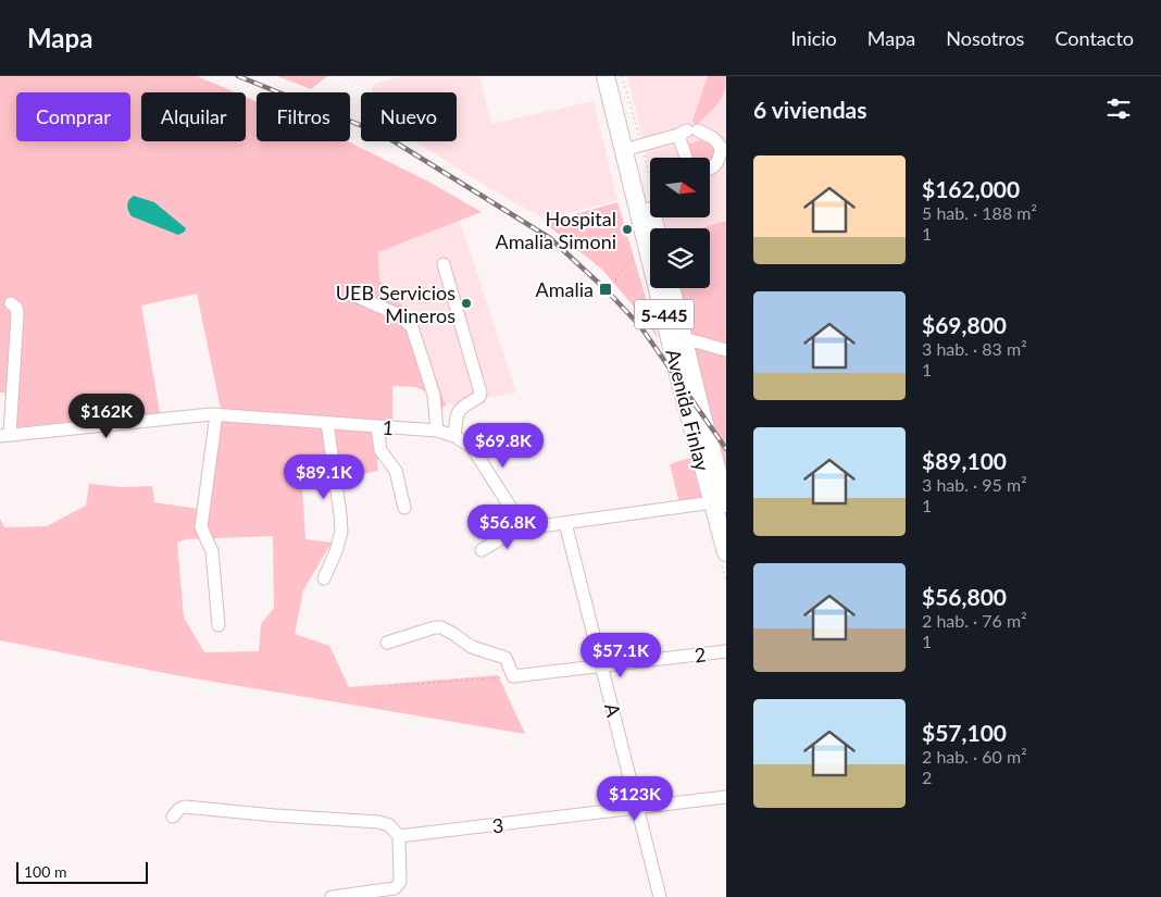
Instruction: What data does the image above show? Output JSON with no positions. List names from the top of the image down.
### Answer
{
  "streets": {
    "highway": ["5-445", "Avenida Finlay"],
    "street": [
      "1",
      "2",
      "A",
      "3"
    ]
  },
  "crossings": [
    ["2", "A"],
    ["A", "3"]
  ],
  "places": {
    "other": ["Hospital Amalia Simoni", "UEB Servicios Mineros"],
    "transit": ["Amalia"]
  },
  "scale_bar": "100 m",
  "north": "right",
  "page": {
    "header": "Mapa",
    "nav": [
      "Inicio",
      "Mapa",
      "Nosotros",
      "Contacto"
    ],
    "heading": "6 viviendas",
    "chip": [
      "Comprar",
      "Alquilar",
      "Filtros",
      "Nuevo"
    ],
    "list": [
      {
        "name": "$162,000",
        "note": "5 hab. · 188 m² · 1"
      },
      {
        "name": "$69,800",
        "note": "3 hab. · 83 m² · 1"
      },
      {
        "name": "$89,100",
        "note": "3 hab. · 95 m² · 1"
      },
      {
        "name": "$56,800",
        "note": "2 hab. · 76 m² · 1"
      },
      {
        "name": "$57,100",
        "note": "2 hab. · 60 m² · 2"
      }
    ],
    "price": [
      "$162K",
      "$69.8K",
      "$89.1K",
      "$56.8K",
      "$57.1K",
      "$123K"
    ],
    "scale": "100 m"
  }
}
